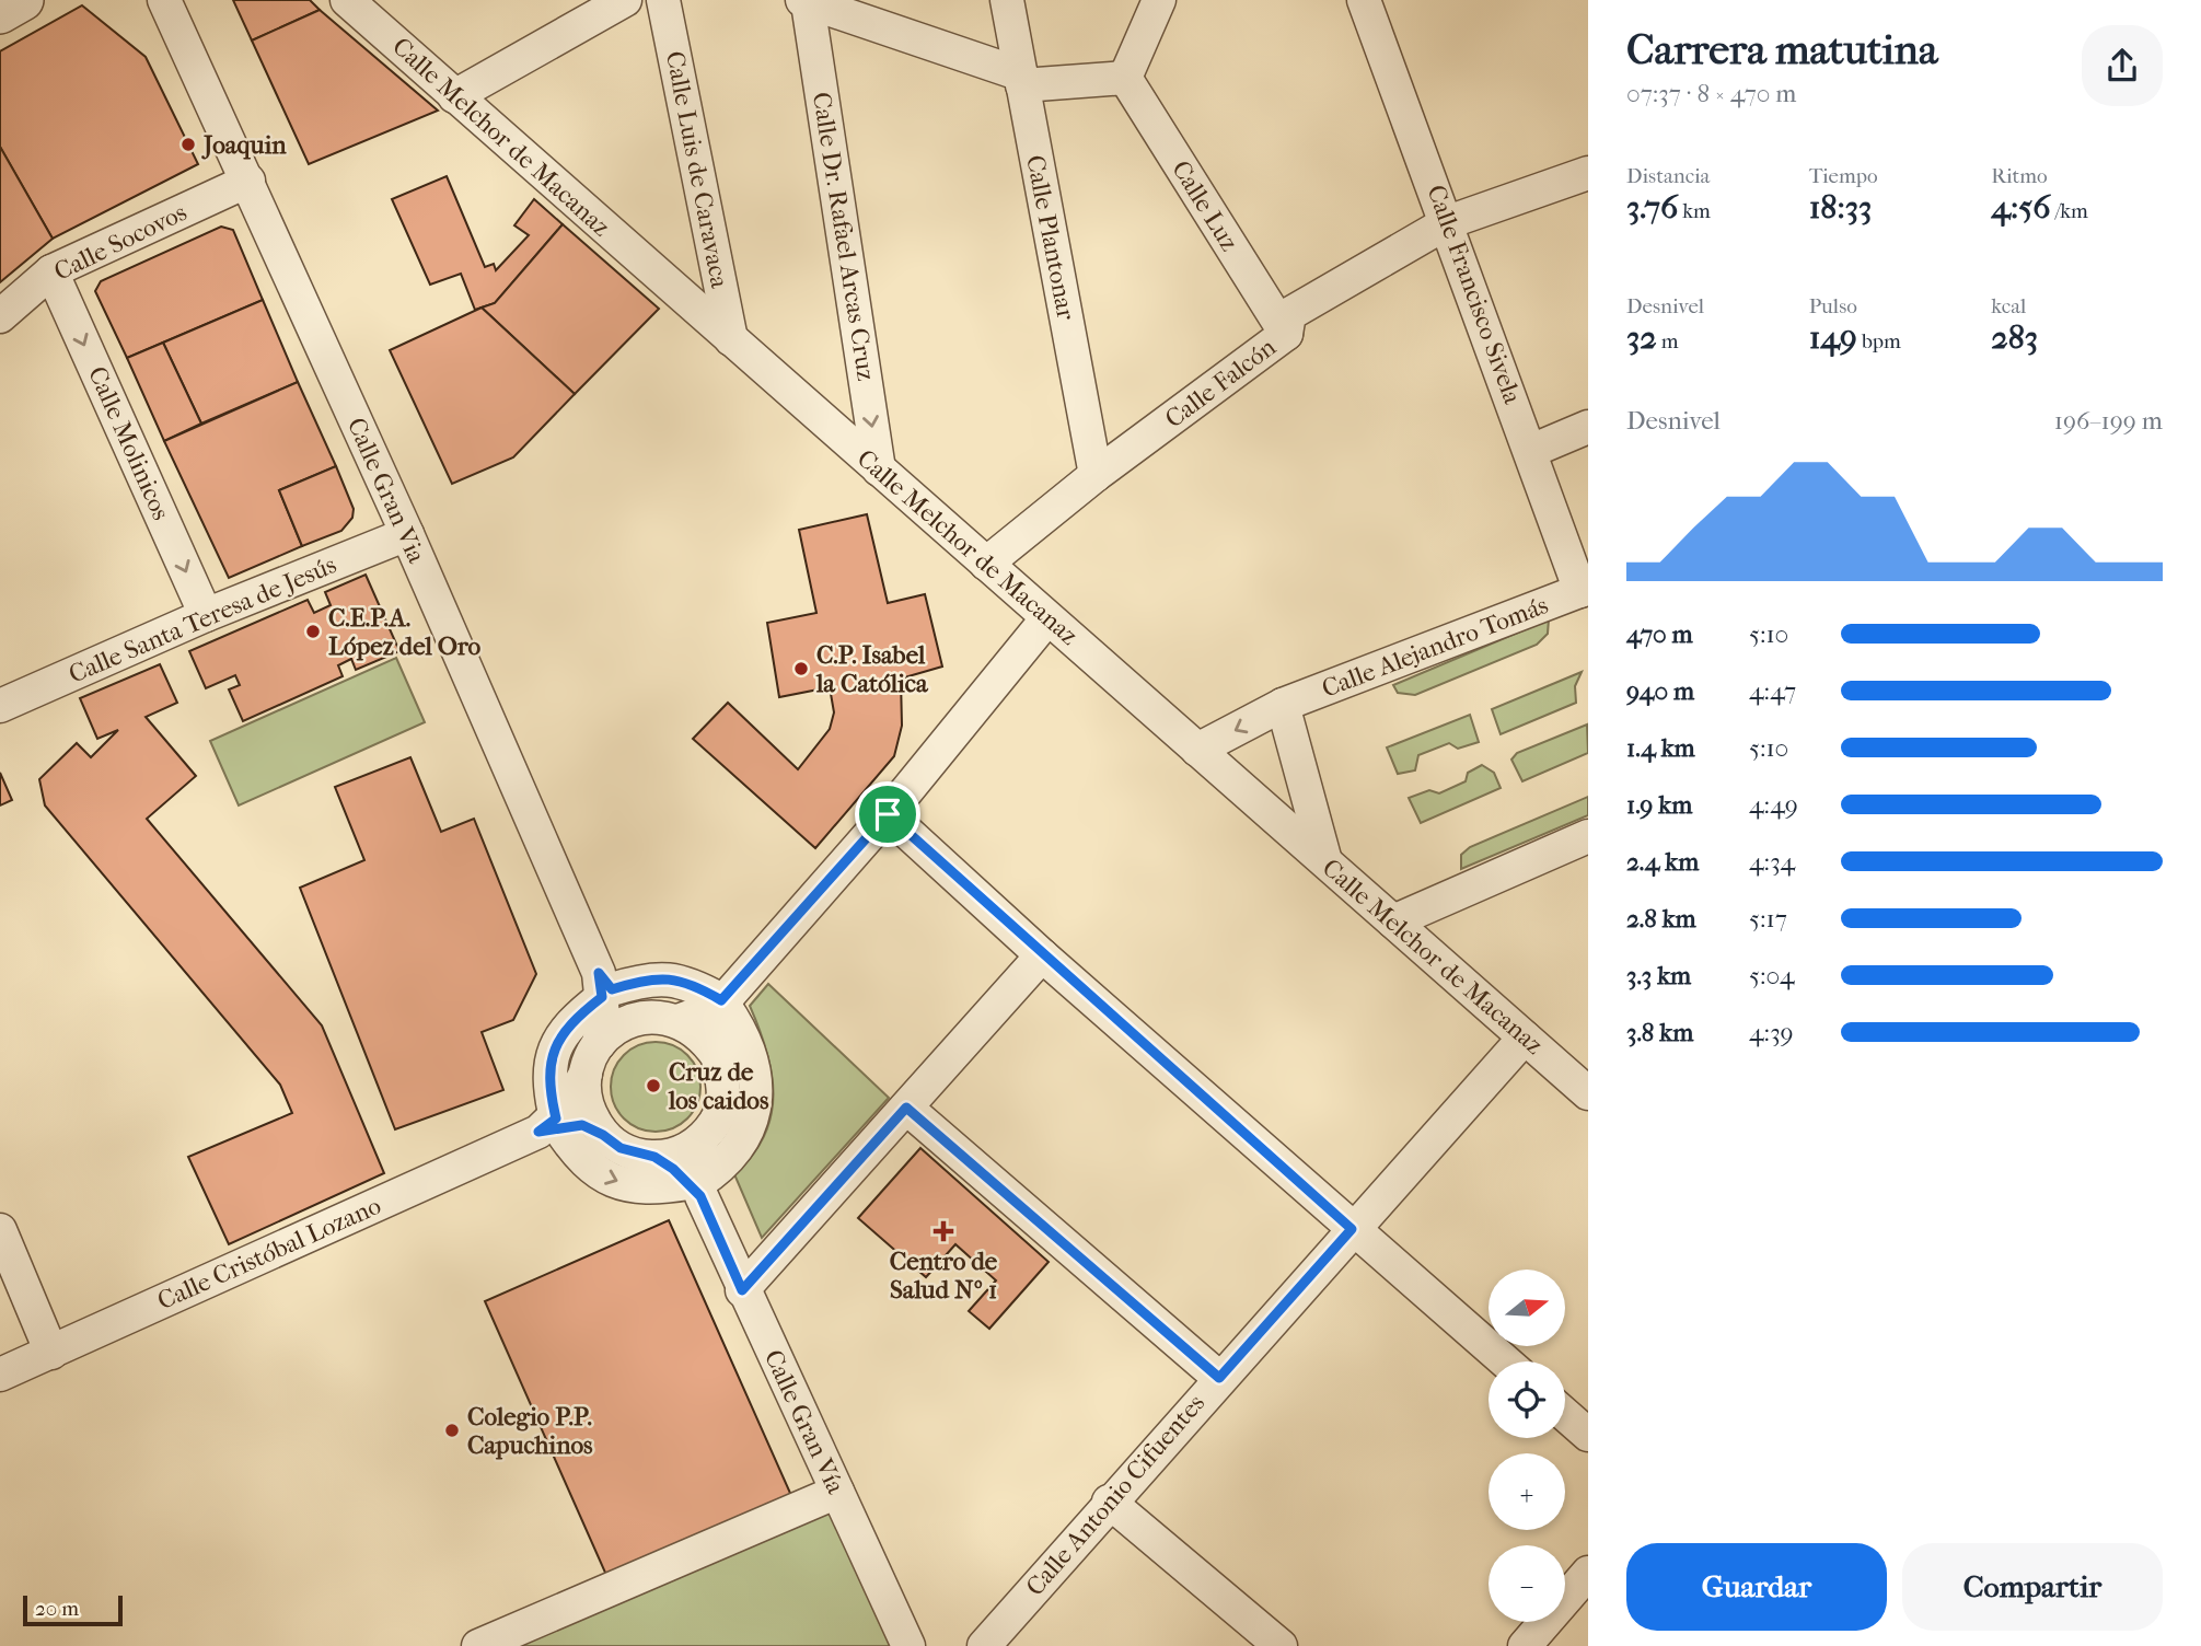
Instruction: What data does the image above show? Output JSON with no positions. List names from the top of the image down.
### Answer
{
  "streets": {
    "street": [
      "Calle Melchor de Macanaz",
      "Calle Luis de Caravaca",
      "Calle Luz",
      "Calle Dr. Rafael Arcas Cruz",
      "Calle Plantonar",
      "Calle Socovos",
      "Calle Francisco Sivela",
      "Calle Falcón",
      "Calle Molinicos",
      "Calle Gran Via",
      "Calle Santa Teresa de Jesús",
      "Calle Alejandro Tomás",
      "Calle Cristóbal Lozano",
      "Calle Gran Vía",
      "Calle Antonio Cifuentes"
    ]
  },
  "crossings": [
    ["Calle Melchor de Macanaz", "Calle Luis de Caravaca"],
    ["Calle Melchor de Macanaz", "Calle Dr. Rafael Arcas Cruz"],
    ["Calle Melchor de Macanaz", "Calle Falcón"],
    ["Calle Melchor de Macanaz", "Calle Alejandro Tomás"],
    ["Calle Melchor de Macanaz", "Calle Antonio Cifuentes"],
    ["Calle Luz", "Calle Falcón"],
    ["Calle Plantonar", "Calle Falcón"],
    ["Calle Socovos", "Calle Molinicos"],
    ["Calle Socovos", "Calle Gran Via"],
    ["Calle Francisco Sivela", "Calle Falcón"],
    ["Calle Francisco Sivela", "Calle Alejandro Tomás"],
    ["Calle Molinicos", "Calle Santa Teresa de Jesús"],
    ["Calle Gran Via", "Calle Santa Teresa de Jesús"]
  ],
  "one_way": ["Calle Dr. Rafael Arcas Cruz", "Calle Molinicos"],
  "places": {
    "other": [
      "Joaquin",
      "C.E.P.A. López del Oro",
      "C.P. Isabel la Católica",
      "Cruz de los caidos",
      "Colegio P.P. Capuchinos"
    ],
    "health": ["Centro de Salud Nº 1"]
  },
  "scale_bar": "20 m",
  "north": "right",
  "page": {
    "heading": ["Carrera matutina", "07:37 · 8 × 470 m"],
    "stats": [
      ["Distancia", "3.76 km"],
      ["Tiempo", "18:33"],
      ["Ritmo", "4:56 /km"],
      ["Desnivel", "32 m"],
      ["Pulso", "149 bpm"],
      ["kcal", "283"]
    ],
    "chart": ["Desnivel", "196–199 m"],
    "list": [
      {
        "name": "470 m",
        "note": "5:10"
      },
      {
        "name": "940 m",
        "note": "4:47"
      },
      {
        "name": "1.4 km",
        "note": "5:10"
      },
      {
        "name": "1.9 km",
        "note": "4:49"
      },
      {
        "name": "2.4 km",
        "note": "4:34"
      },
      {
        "name": "2.8 km",
        "note": "5:17"
      },
      {
        "name": "3.3 km",
        "note": "5:04"
      },
      {
        "name": "3.8 km",
        "note": "4:39"
      }
    ],
    "map_buttons": ["+", "−"],
    "buttons": ["Guardar", "Compartir"],
    "scale": "20 m"
  }
}
